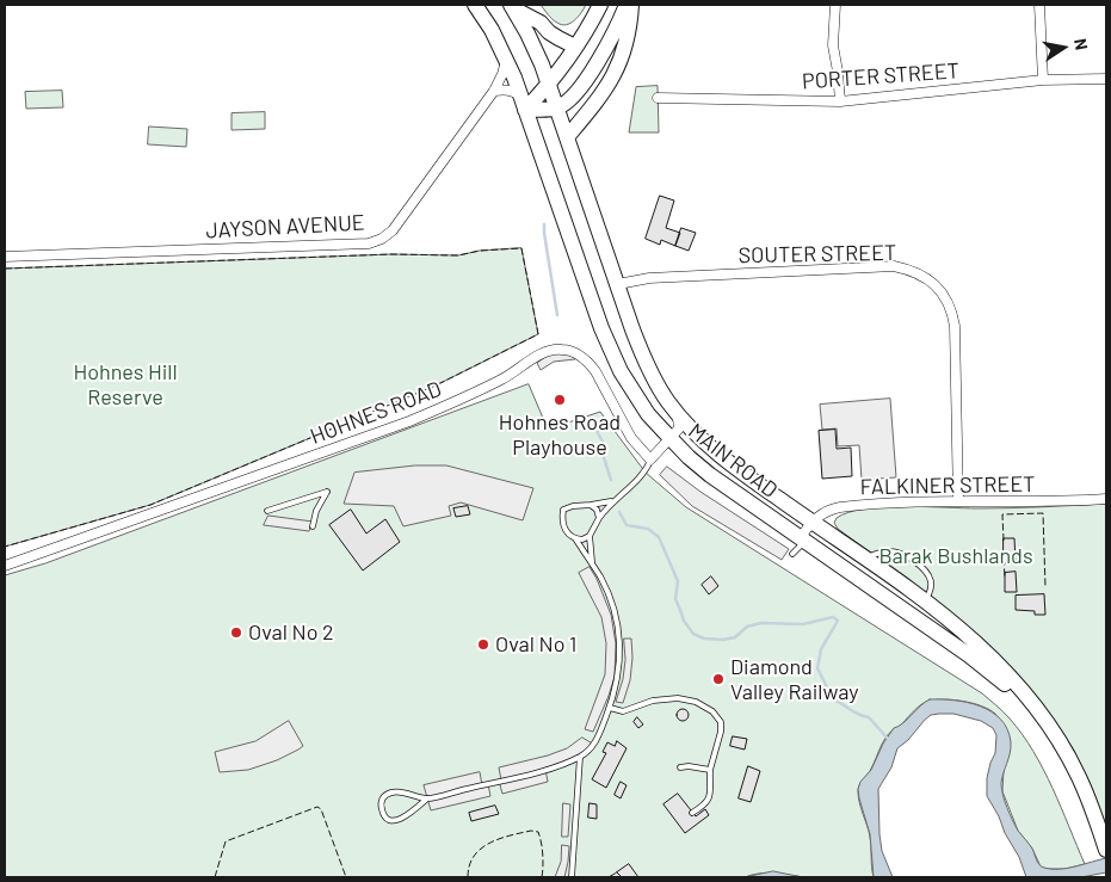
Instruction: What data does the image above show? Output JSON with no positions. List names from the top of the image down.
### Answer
{
  "streets": {
    "main road": ["MAIN ROAD"],
    "street": [
      "PORTER STREET",
      "JAYSON AVENUE",
      "SOUTER STREET",
      "HOHNES ROAD",
      "FALKINER STREET"
    ]
  },
  "crossings": [
    ["JAYSON AVENUE", "MAIN ROAD"],
    ["SOUTER STREET", "MAIN ROAD"],
    ["SOUTER STREET", "FALKINER STREET"],
    ["MAIN ROAD", "FALKINER STREET"]
  ],
  "parks": ["Hohnes Hill Reserve", "Barak Bushlands"],
  "places": [
    "Hohnes Road Playhouse",
    "Oval No 2",
    "Oval No 1",
    "Diamond Valley Railway"
  ],
  "north": "right"
}
